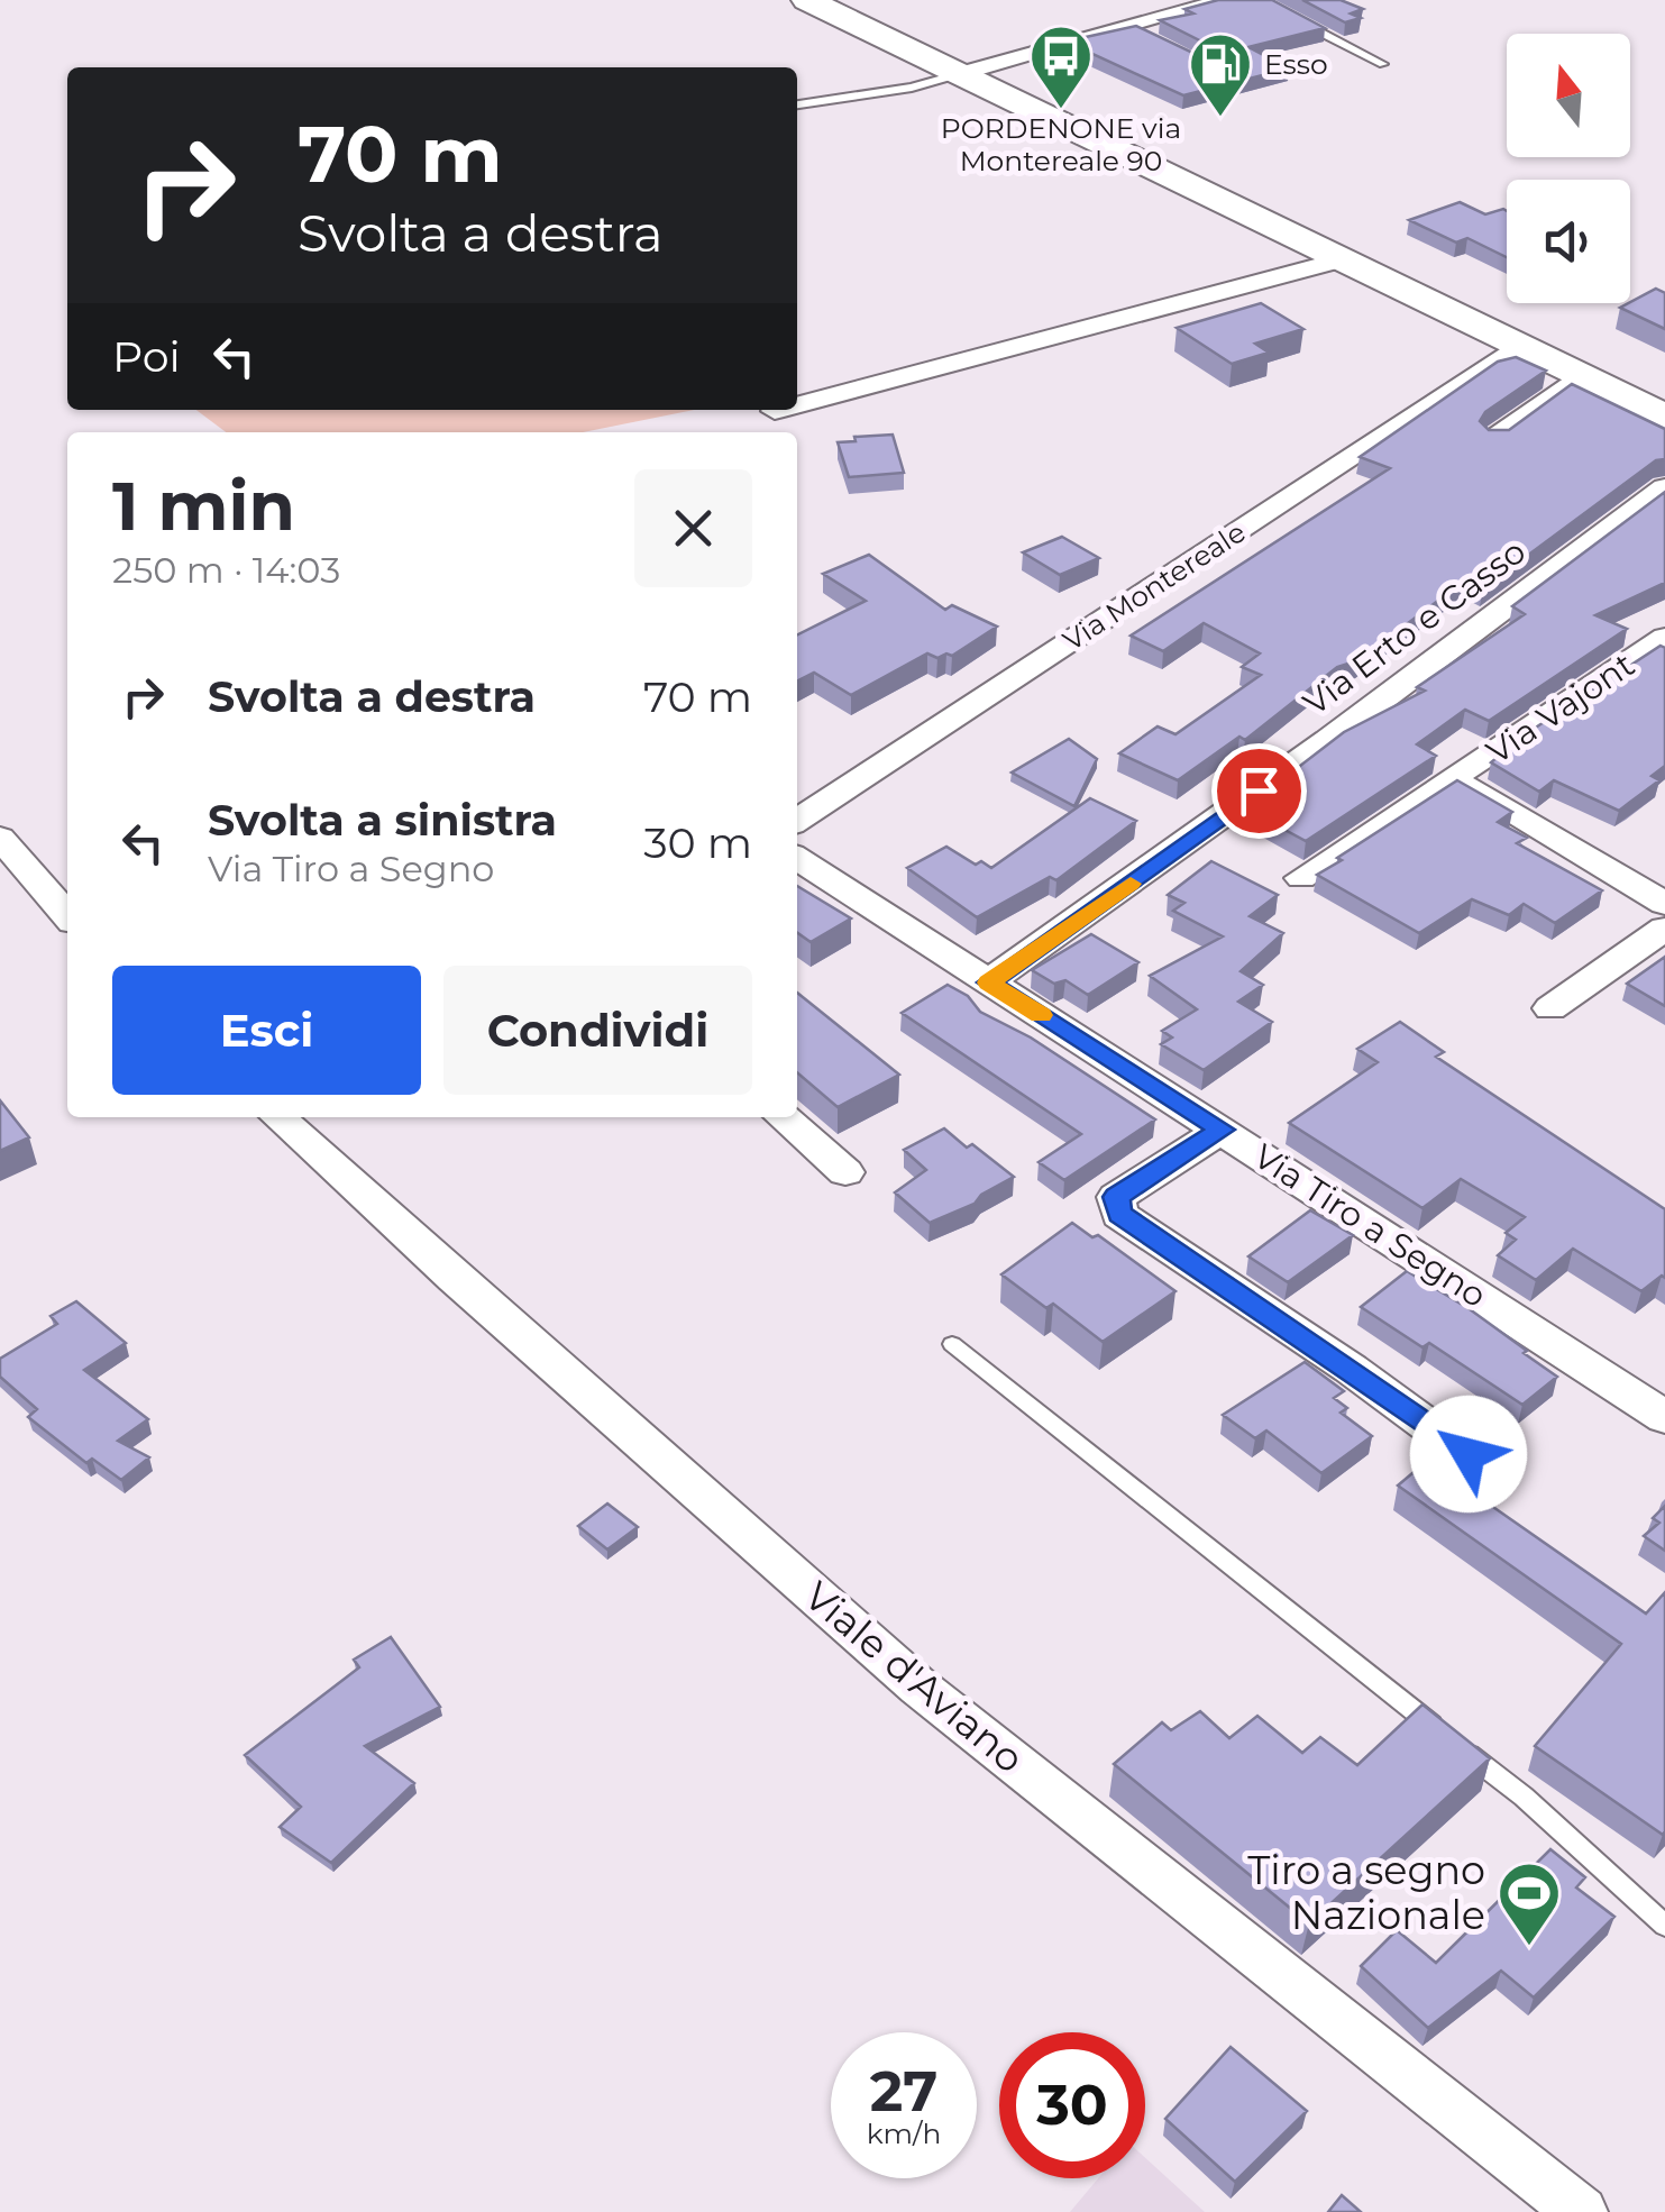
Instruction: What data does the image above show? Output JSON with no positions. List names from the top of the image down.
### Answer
{
  "streets": {
    "street": [
      "Via Montereale",
      "Via Erto e Casso",
      "Via Vajont",
      "Via Tiro a Segno",
      "Viale d'Aviano"
    ]
  },
  "crossings": [
    ["Via Erto e Casso", "Via Tiro a Segno"]
  ],
  "places": {
    "bus stop": ["PORDENONE via Montereale 90"],
    "fuel station": ["Esso"],
    "sports": ["Tiro a segno Nazionale"]
  },
  "north": "top",
  "page": {
    "turn": ["70 m", "Svolta a destra"],
    "then": "Poi",
    "heading": ["1 min", "250 m · 14:03"],
    "list": [
      {
        "name": "Svolta a destra",
        "value": "70 m"
      },
      {
        "name": "Svolta a sinistra",
        "note": "Via Tiro a Segno",
        "value": "30 m"
      }
    ],
    "buttons": ["Esci", "Condividi"],
    "speed": "27 km/h",
    "limit": "30"
  }
}
